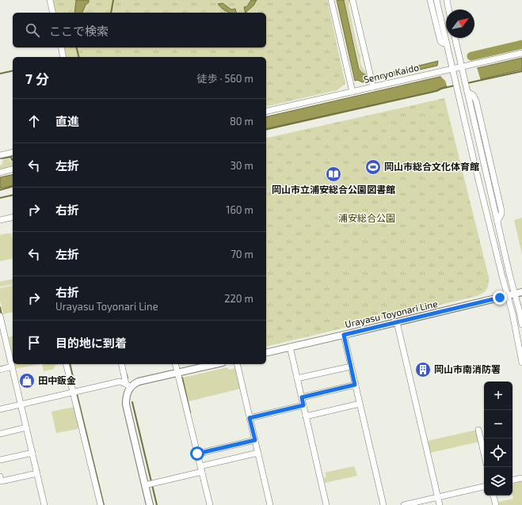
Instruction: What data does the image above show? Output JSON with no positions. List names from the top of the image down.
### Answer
{
  "streets": {
    "main road": ["Urayasu Toyonari Line"],
    "street": ["Senryo Kaido"]
  },
  "parks": ["浦安総合公園"],
  "places": {
    "sports": ["岡山市総合文化体育館"],
    "library": ["岡山市立浦安総合公園図書館"],
    "building": ["岡山市南消防署"],
    "shop": ["田中鈑金"]
  },
  "north": "top right",
  "page": {
    "search": "ここで検索",
    "heading": ["7 分", "徒歩 · 560 m"],
    "list": [
      ["直進", "80 m"],
      ["左折", "30 m"],
      ["右折", "160 m"],
      ["左折", "70 m"],
      ["右折", "Urayasu Toyonari Line", "220 m"],
      "目的地に到着"
    ],
    "map_buttons": ["+", "−"]
  }
}
